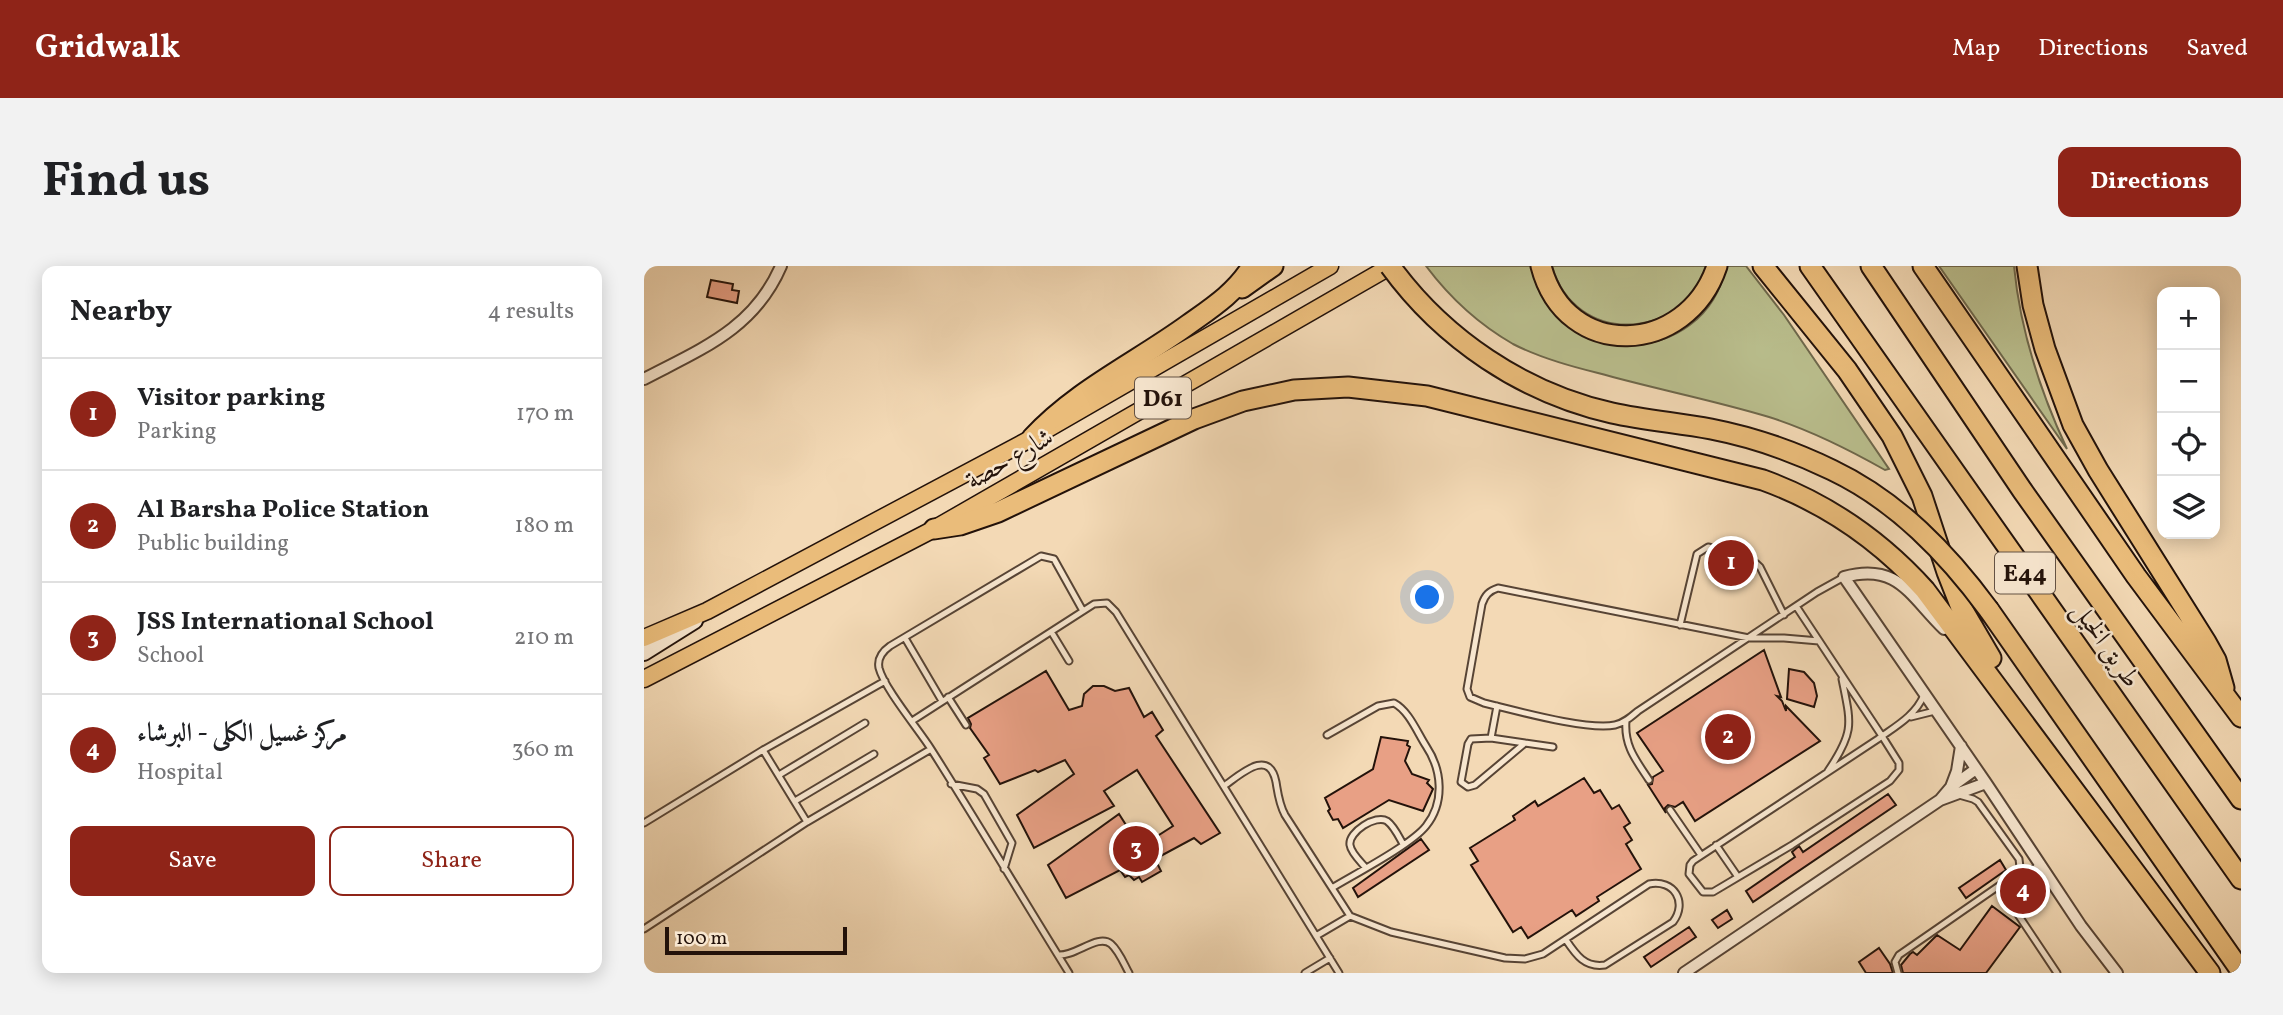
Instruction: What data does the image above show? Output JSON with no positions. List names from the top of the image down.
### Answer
{
  "streets": {
    "highway": ["E44", "طريق الخيل"],
    "main road": ["D61", "شارع حصة"]
  },
  "scale_bar": "100 m",
  "page": {
    "header": "Gridwalk",
    "nav": ["Map", "Directions", "Saved"],
    "buttons": [
      "Directions",
      ["Save", "Share"]
    ],
    "title": "Find us",
    "heading": ["Nearby", "4 results"],
    "map_buttons": ["+", "−"],
    "list": [
      {
        "mark": "1",
        "name": "Visitor parking",
        "note": "Parking",
        "value": "170 m"
      },
      {
        "mark": "2",
        "name": "Al Barsha Police Station",
        "note": "Public building",
        "value": "180 m"
      },
      {
        "mark": "3",
        "name": "JSS International School",
        "note": "School",
        "value": "210 m"
      },
      {
        "mark": "4",
        "name": "مركز غسيل الكلى - البرشاء",
        "note": "Hospital",
        "value": "360 m"
      }
    ],
    "pins": [
      "1",
      "2",
      "3",
      "4"
    ],
    "scale": "100 m"
  }
}
